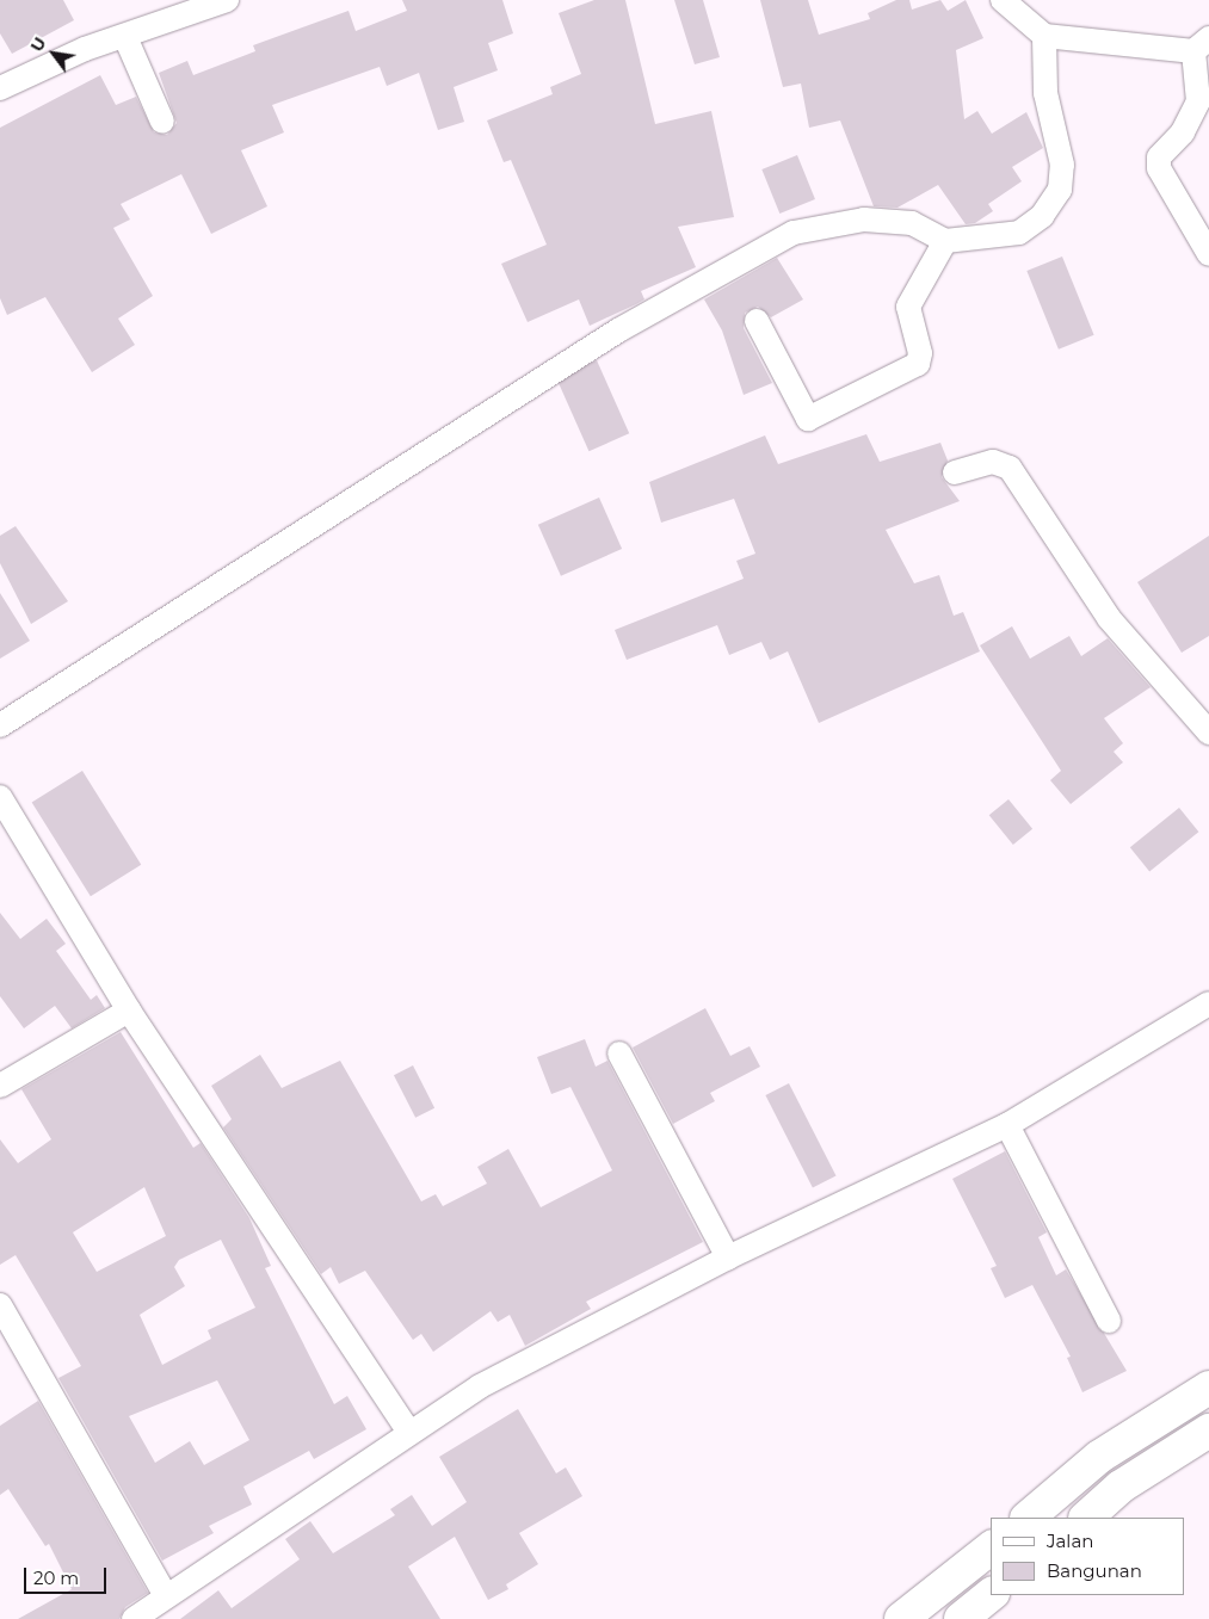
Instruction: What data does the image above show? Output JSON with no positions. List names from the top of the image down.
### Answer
{
  "legend": ["Jalan", "Bangunan"],
  "scale_bar": "20 m",
  "north": "top left"
}
